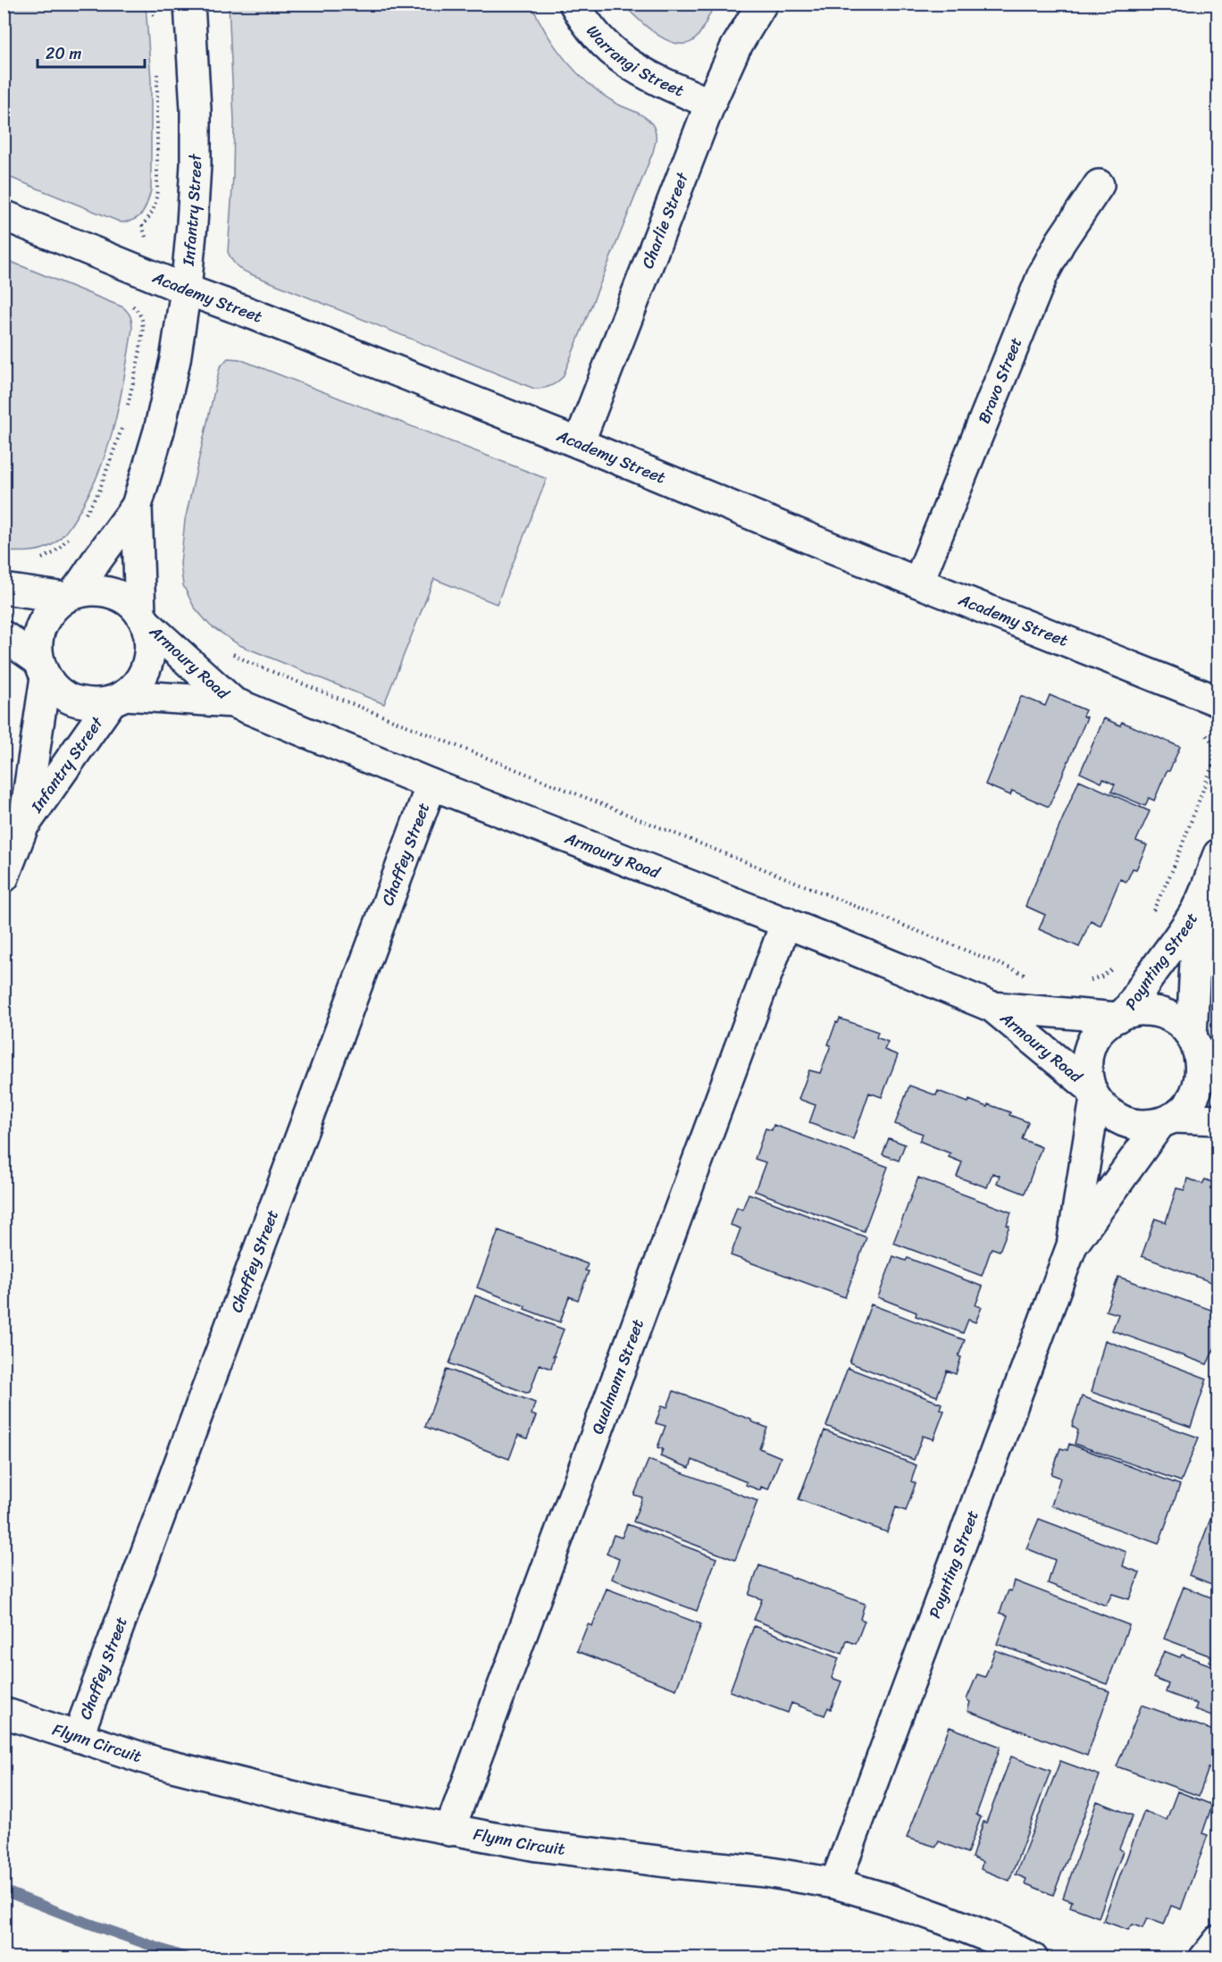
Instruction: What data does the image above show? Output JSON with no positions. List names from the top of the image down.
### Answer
{
  "streets": {
    "street": [
      "Warrangi Street",
      "Infantry Street",
      "Charlie Street",
      "Academy Street",
      "Bravo Street",
      "Armoury Road",
      "Chaffey Street",
      "Poynting Street",
      "Qualmann Street",
      "Flynn Circuit"
    ]
  },
  "crossings": [
    ["Warrangi Street", "Charlie Street"],
    ["Infantry Street", "Academy Street"],
    ["Infantry Street", "Armoury Road"],
    ["Charlie Street", "Academy Street"],
    ["Academy Street", "Bravo Street"],
    ["Armoury Road", "Chaffey Street"],
    ["Armoury Road", "Poynting Street"],
    ["Armoury Road", "Qualmann Street"],
    ["Chaffey Street", "Flynn Circuit"],
    ["Poynting Street", "Flynn Circuit"],
    ["Qualmann Street", "Flynn Circuit"]
  ],
  "scale_bar": "20 m"
}
